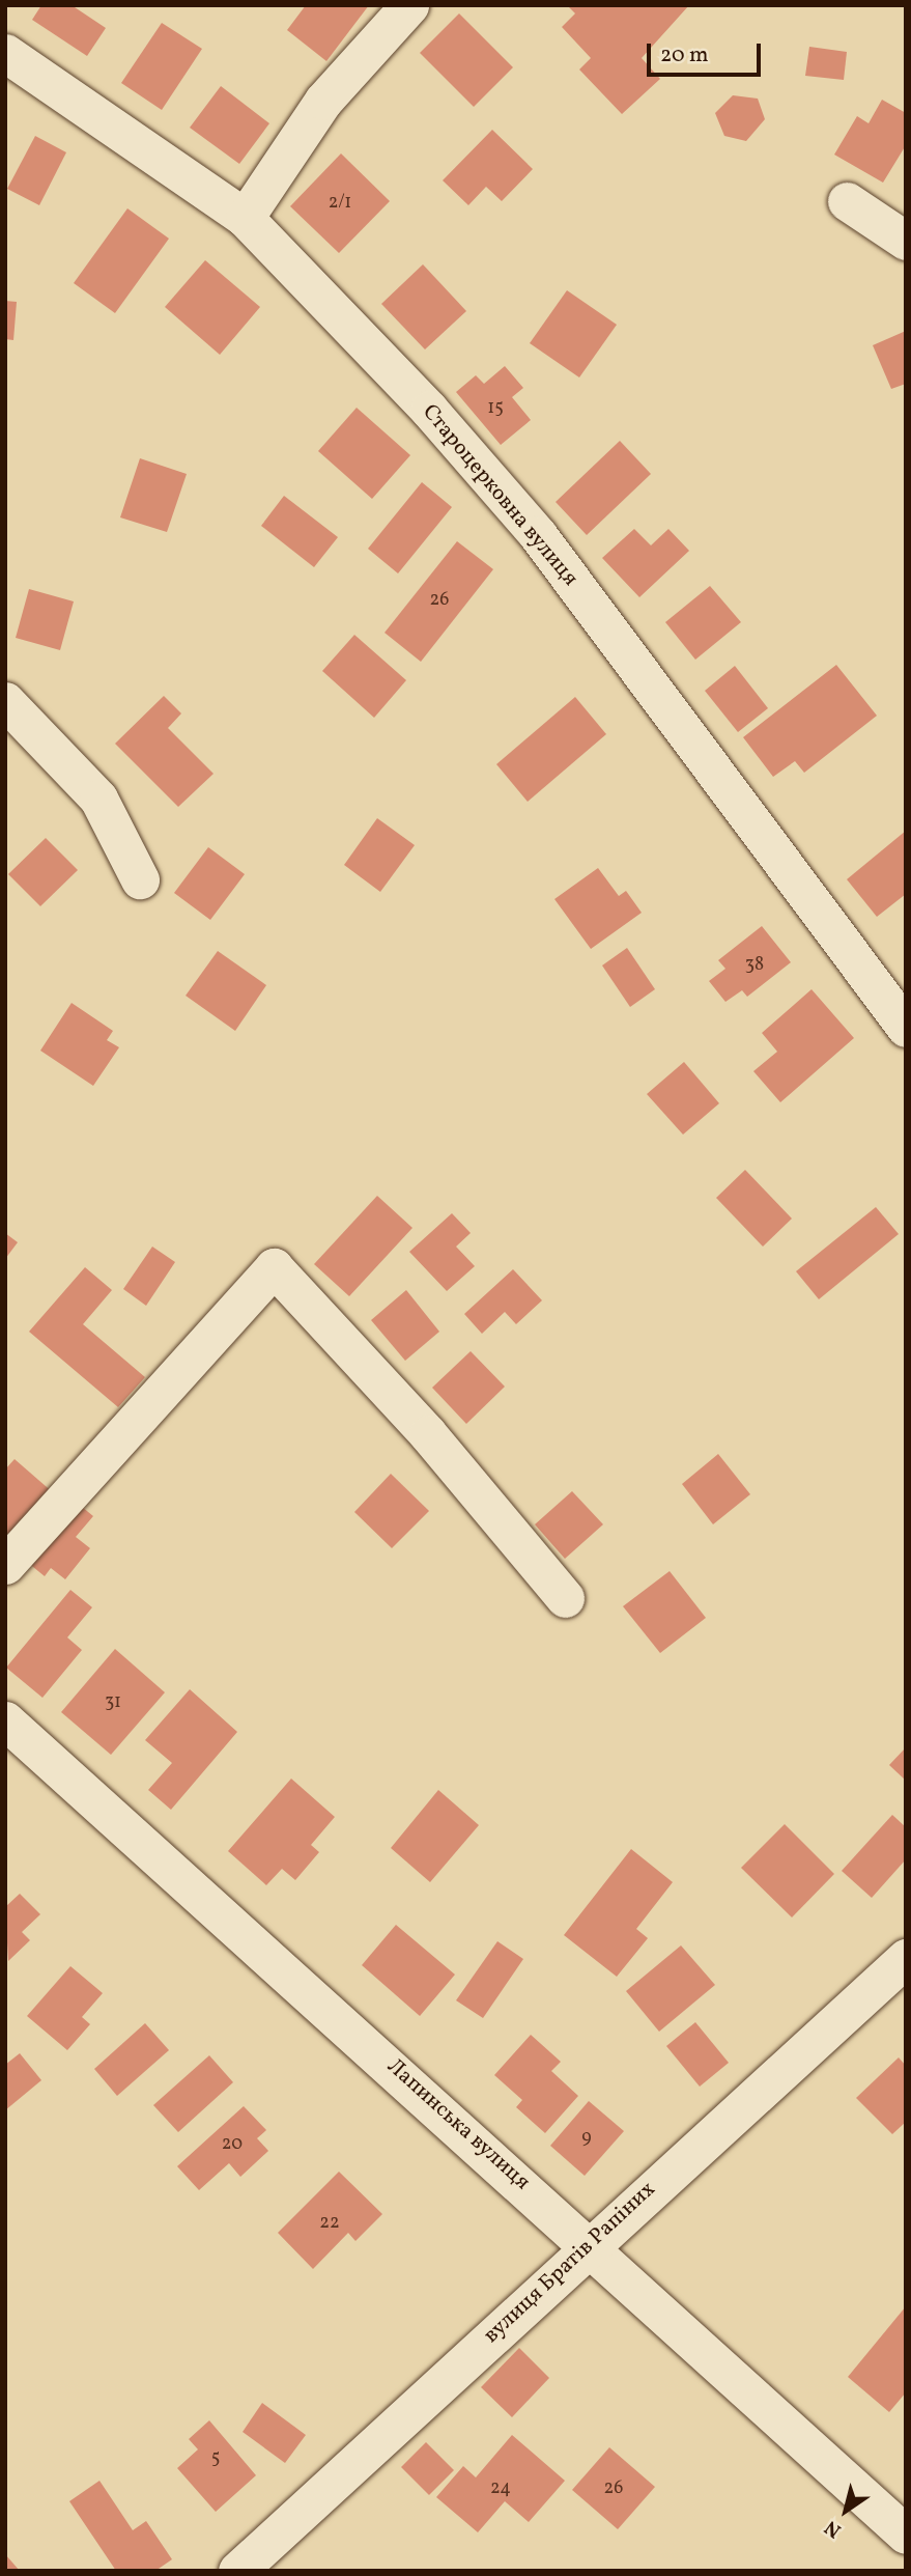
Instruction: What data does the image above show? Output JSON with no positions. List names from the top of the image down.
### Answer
{
  "streets": {
    "street": ["Староцерковна вулиця", "Лапинська вулиця", "вулиця Братів Рапіних"]
  },
  "crossings": [
    ["Лапинська вулиця", "вулиця Братів Рапіних"]
  ],
  "house_numbers": [
    "2/1",
    "15",
    "26",
    "38",
    "31",
    "9",
    "20",
    "22",
    "5",
    "24",
    "26"
  ],
  "scale_bar": "20 m",
  "north": "bottom left"
}
